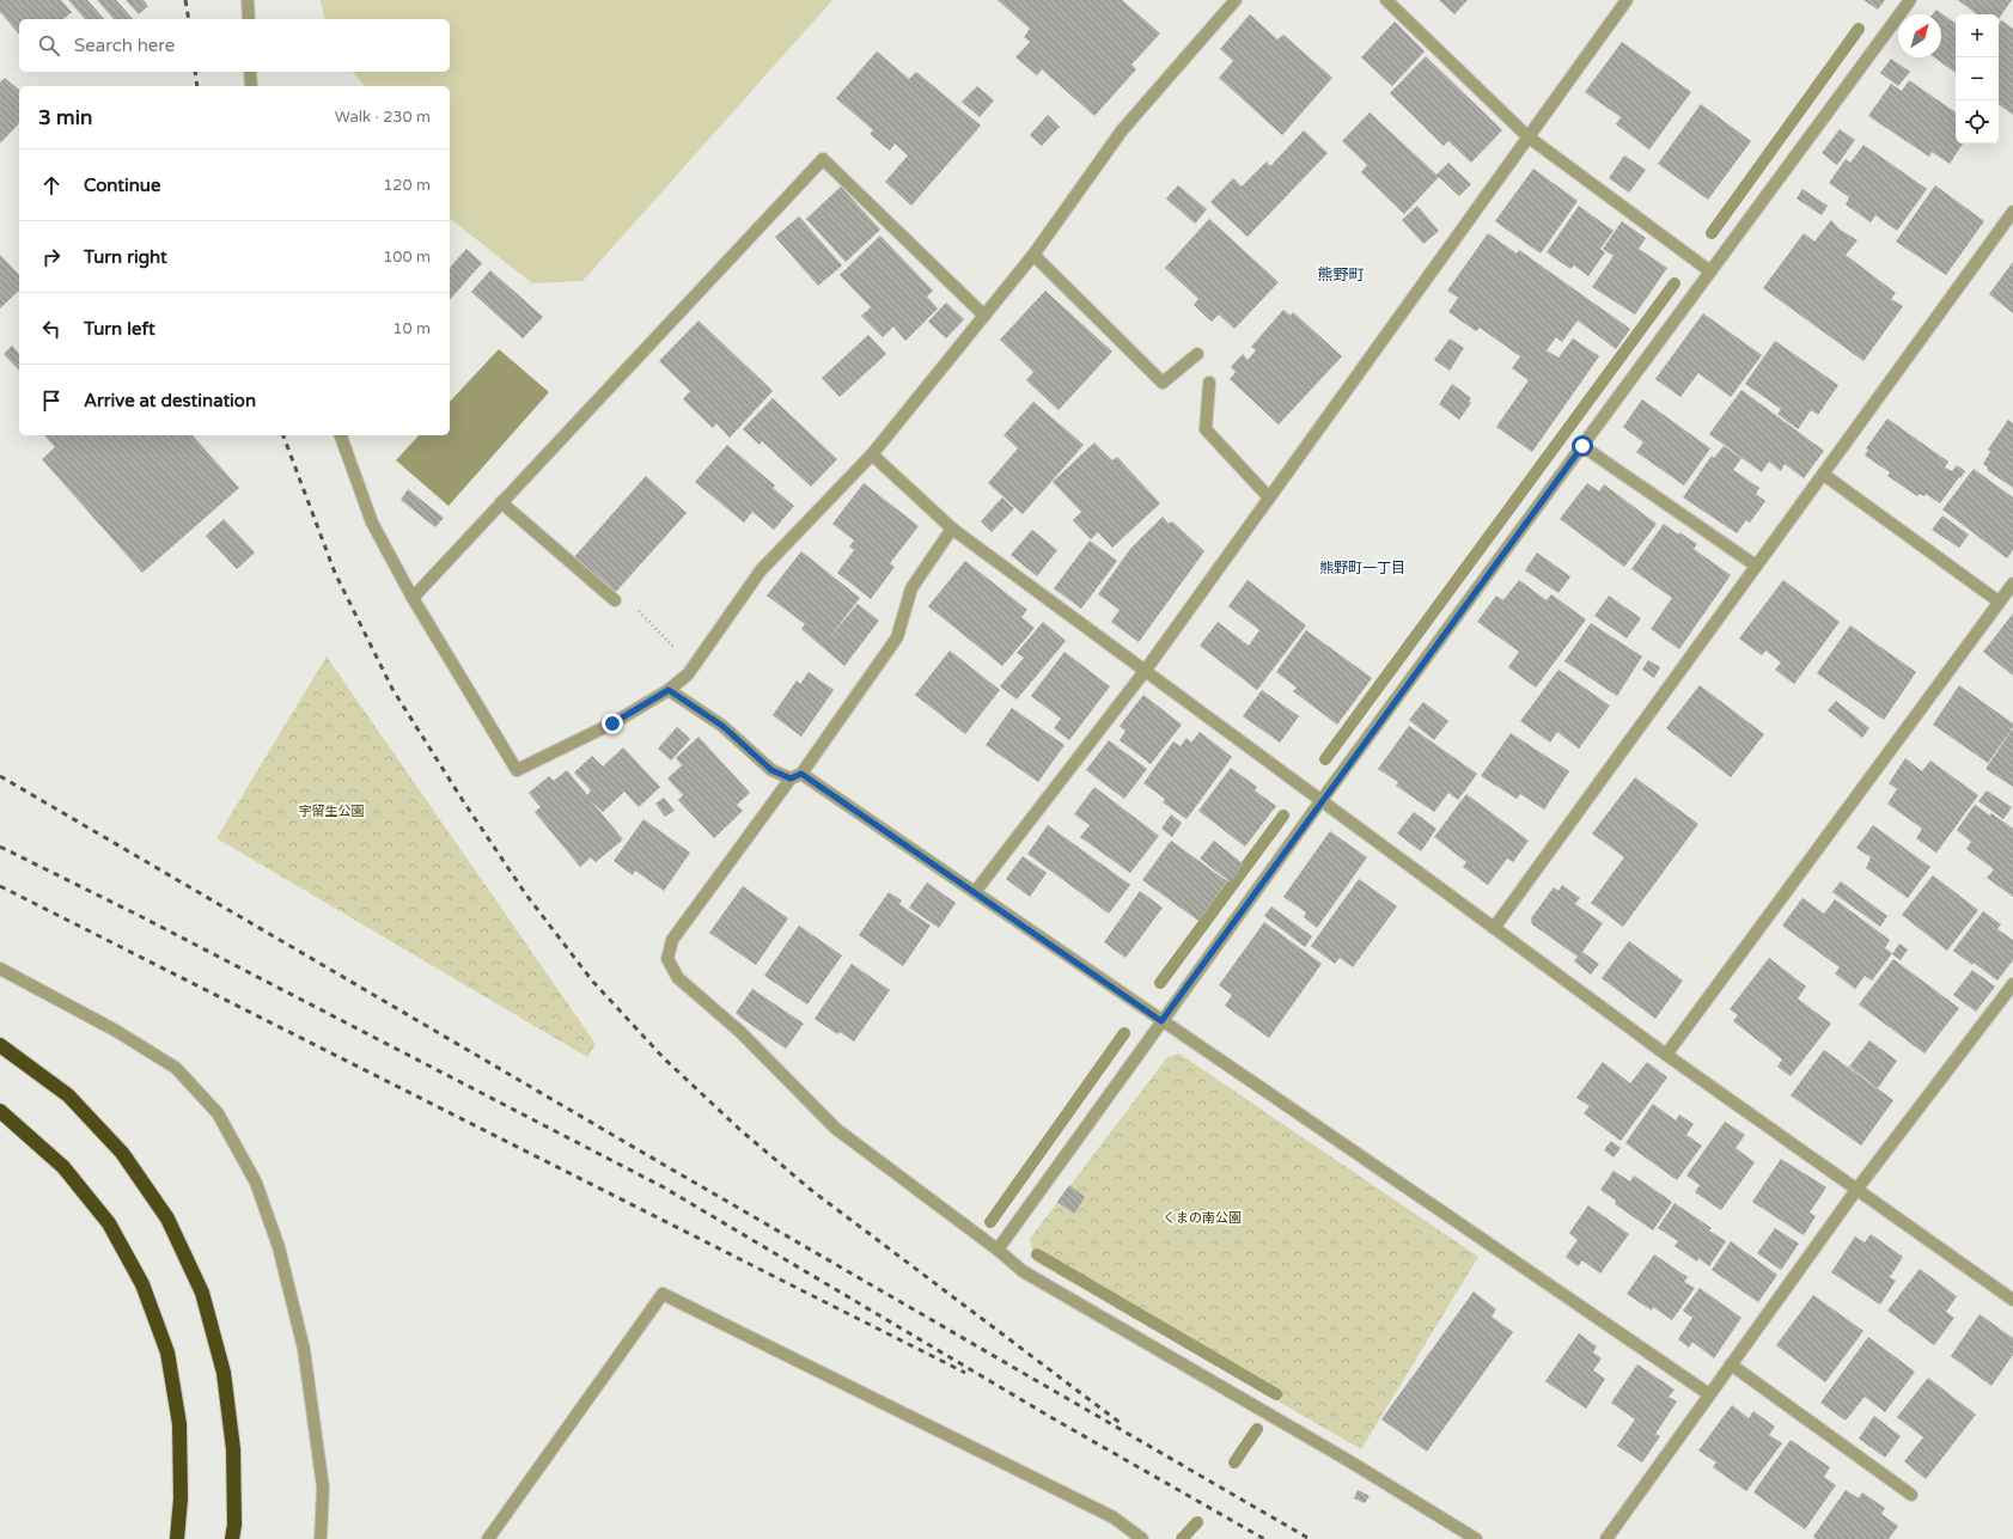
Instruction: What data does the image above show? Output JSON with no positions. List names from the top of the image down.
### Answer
{
  "districts": ["熊野町", "熊野町一丁目"],
  "parks": ["宇留生公園", "くまの南公園"],
  "north": "top right",
  "page": {
    "map_buttons": ["+", "−"],
    "search": "Search here",
    "heading": ["3 min", "Walk · 230 m"],
    "list": [
      ["Continue", "120 m"],
      ["Turn right", "100 m"],
      ["Turn left", "10 m"],
      "Arrive at destination"
    ]
  }
}
